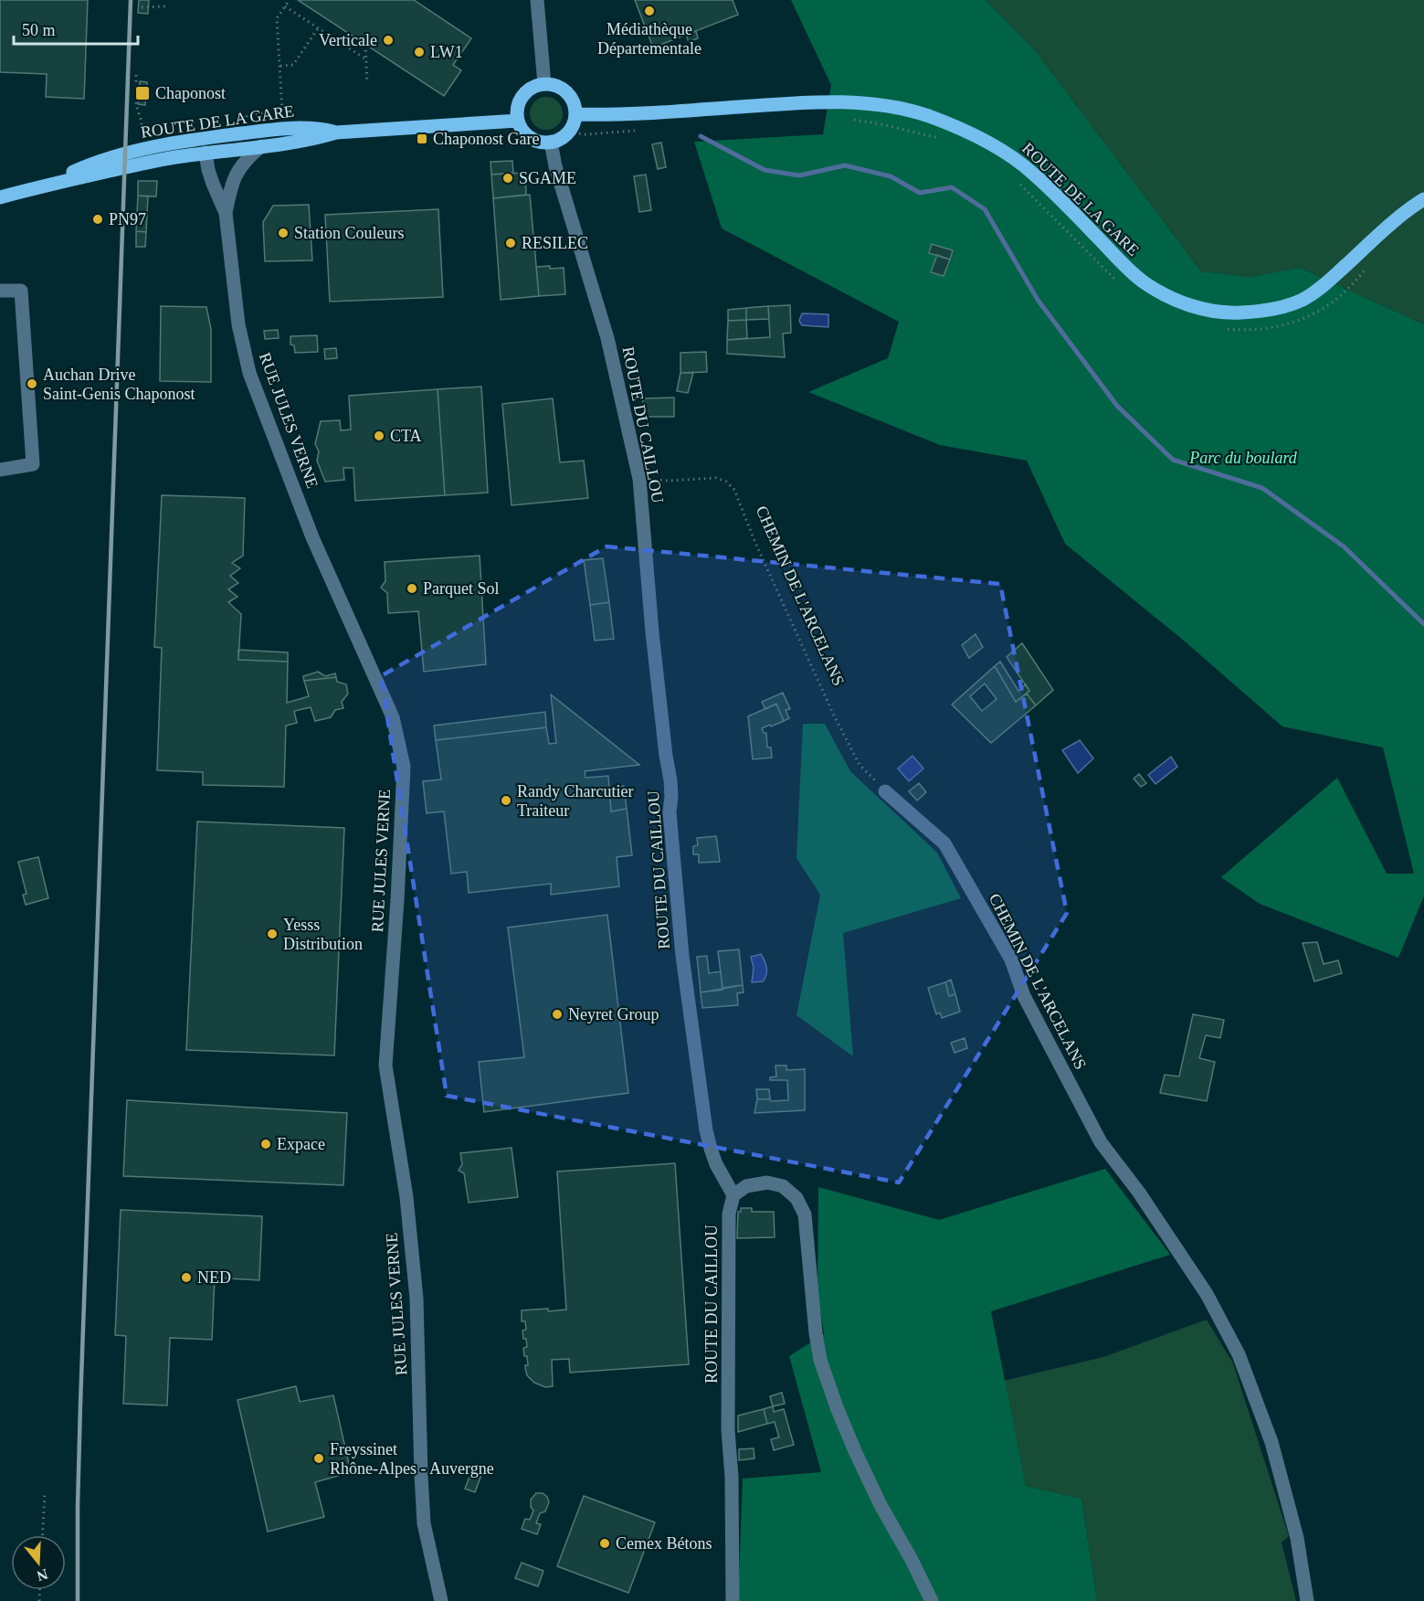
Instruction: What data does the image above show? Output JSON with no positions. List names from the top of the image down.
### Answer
{
  "streets": {
    "main road": ["ROUTE DE LA GARE"],
    "street": ["RUE JULES VERNE", "ROUTE DU CAILLOU", "CHEMIN DE L'ARCELANS"]
  },
  "crossings": [
    ["ROUTE DE LA GARE", "RUE JULES VERNE"],
    ["ROUTE DE LA GARE", "ROUTE DU CAILLOU"],
    ["ROUTE DU CAILLOU", "CHEMIN DE L'ARCELANS"]
  ],
  "parks": ["Parc du boulard"],
  "places": {
    "other": [
      "Médiathèque Départementale",
      "Verticale",
      "LW1",
      "SGAME",
      "PN97",
      "Station Couleurs",
      "RESILEC",
      "Auchan Drive Saint-Genis Chaponost",
      "CTA",
      "Parquet Sol",
      "Randy Charcutier Traiteur",
      "Yesss Distribution",
      "Neyret Group",
      "Expace",
      "NED",
      "Freyssinet Rhône-Alpes - Auvergne",
      "Cemex Bétons"
    ],
    "transit": ["Chaponost", "Chaponost Gare"]
  },
  "scale_bar": "50 m",
  "north": "bottom"
}
